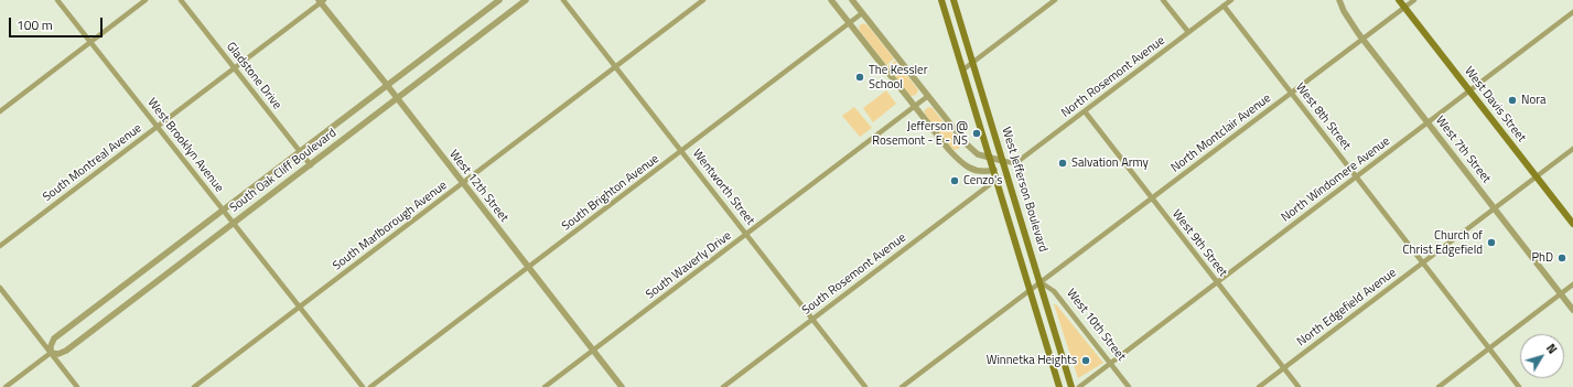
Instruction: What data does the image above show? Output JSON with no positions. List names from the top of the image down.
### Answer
{
  "streets": {
    "main road": ["West Davis Street", "West Jefferson Boulevard"],
    "street": [
      "Gladstone Drive",
      "North Rosemont Avenue",
      "West 8th Street",
      "North Montclair Avenue",
      "West Brooklyn Avenue",
      "West 7th Street",
      "South Montreal Avenue",
      "South Oak Cliff Boulevard",
      "North Windomere Avenue",
      "West 12th Street",
      "Wentworth Street",
      "South Brighton Avenue",
      "South Marlborough Avenue",
      "West 9th Street",
      "South Waverly Drive",
      "South Rosemont Avenue",
      "North Edgefield Avenue",
      "West 10th Street"
    ]
  },
  "crossings": [
    ["Gladstone Drive", "South Montreal Avenue"],
    ["Gladstone Drive", "South Oak Cliff Boulevard"],
    ["North Rosemont Avenue", "West 8th Street"],
    ["North Rosemont Avenue", "West Jefferson Boulevard"],
    ["North Rosemont Avenue", "West 9th Street"],
    ["West Davis Street", "North Montclair Avenue"],
    ["West Davis Street", "North Windomere Avenue"],
    ["West Davis Street", "North Edgefield Avenue"],
    ["West 8th Street", "North Montclair Avenue"],
    ["West 8th Street", "North Windomere Avenue"],
    ["West 8th Street", "North Edgefield Avenue"],
    ["North Montclair Avenue", "West 7th Street"],
    ["North Montclair Avenue", "West Jefferson Boulevard"],
    ["North Montclair Avenue", "West 9th Street"],
    ["North Montclair Avenue", "West 10th Street"],
    ["West Brooklyn Avenue", "South Montreal Avenue"],
    ["West Brooklyn Avenue", "South Oak Cliff Boulevard"],
    ["West Brooklyn Avenue", "South Marlborough Avenue"],
    ["West 7th Street", "North Windomere Avenue"],
    ["West 7th Street", "North Edgefield Avenue"],
    ["South Montreal Avenue", "West 12th Street"],
    ["South Oak Cliff Boulevard", "West 12th Street"],
    ["North Windomere Avenue", "West 9th Street"],
    ["North Windomere Avenue", "West 10th Street"],
    ["West 12th Street", "South Brighton Avenue"],
    ["West 12th Street", "South Marlborough Avenue"],
    ["West 12th Street", "South Waverly Drive"],
    ["Wentworth Street", "South Brighton Avenue"],
    ["Wentworth Street", "South Marlborough Avenue"],
    ["Wentworth Street", "South Waverly Drive"],
    ["Wentworth Street", "South Rosemont Avenue"],
    ["West Jefferson Boulevard", "South Rosemont Avenue"],
    ["West Jefferson Boulevard", "West 10th Street"],
    ["West 9th Street", "North Edgefield Avenue"]
  ],
  "places": [
    "The Kessler School",
    "Nora",
    "Jefferson @ Rosemont - E - NS",
    "Salvation Army",
    "Cenzo's",
    "Church of Christ Edgefield",
    "PhD",
    "Winnetka Heights"
  ],
  "scale_bar": "100 m",
  "north": "top right"
}
